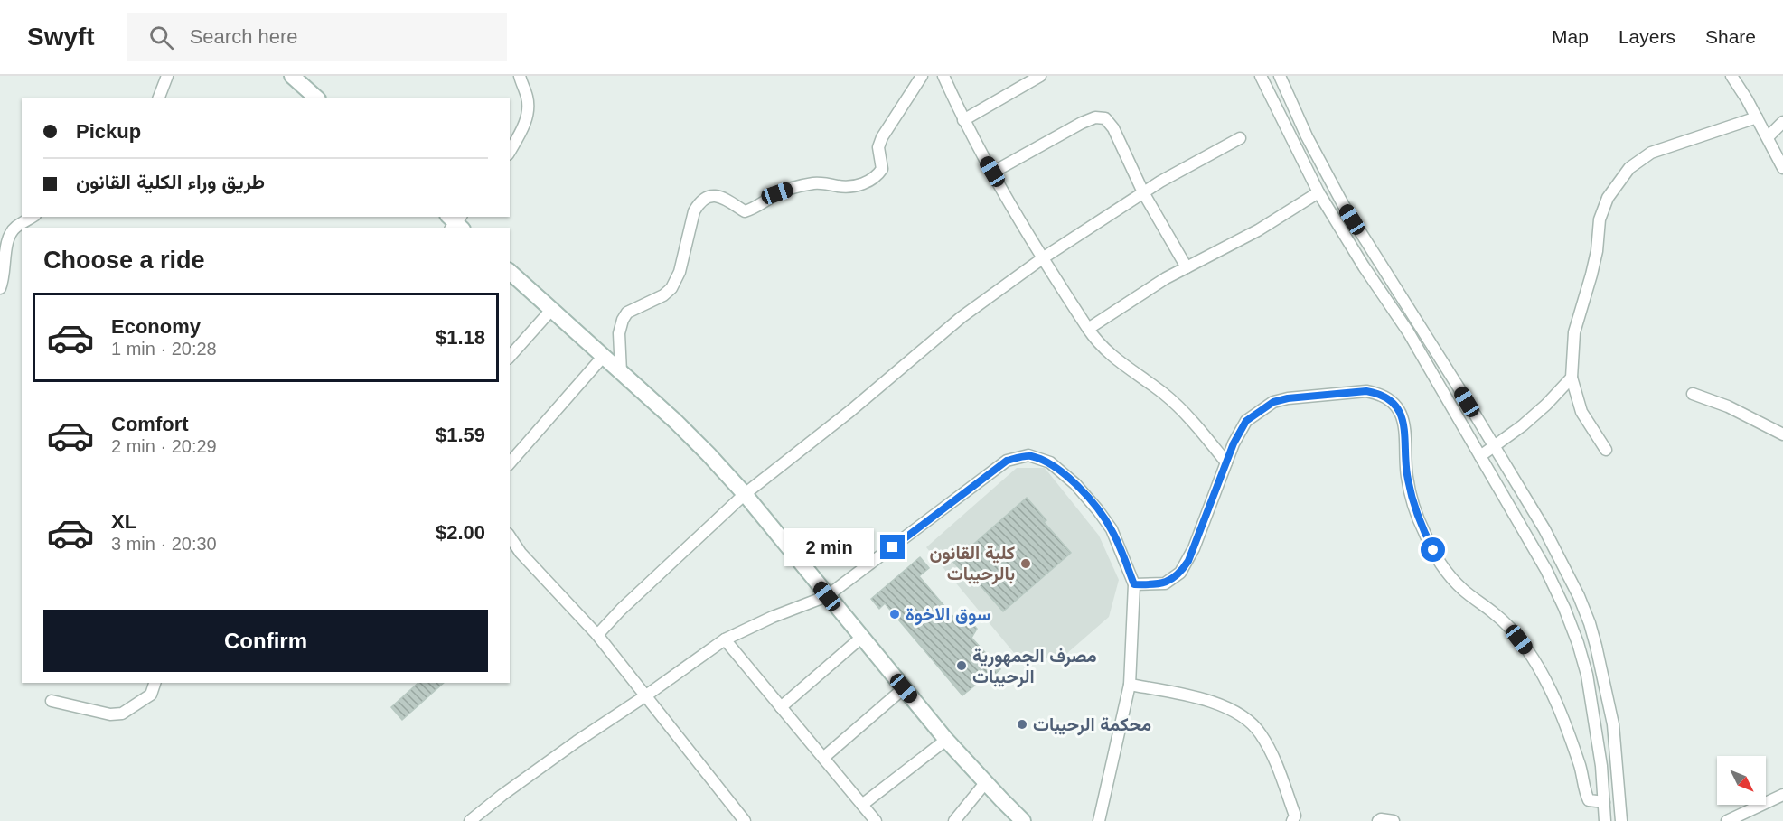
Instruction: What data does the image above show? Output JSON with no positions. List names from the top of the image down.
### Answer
{
  "places": [
    "كلية القانون بالرحيبات",
    "سوق الاخوة",
    "مصرف الجمهورية الرحيبات",
    "محكمة الرحيبات"
  ],
  "north": "bottom right",
  "page": {
    "header": "Swyft",
    "search": "Search here",
    "nav": ["Map", "Layers", "Share"],
    "banner": ["Pickup", "طريق وراء الكلية القانون"],
    "heading": "Choose a ride",
    "list": [
      {
        "name": "Economy",
        "note": "1 min · 20:28",
        "value": "$1.18"
      },
      {
        "name": "Comfort",
        "note": "2 min · 20:29",
        "value": "$1.59"
      },
      {
        "name": "XL",
        "note": "3 min · 20:30",
        "value": "$2.00"
      }
    ],
    "bubble": "2 min",
    "buttons": "Confirm"
  }
}
